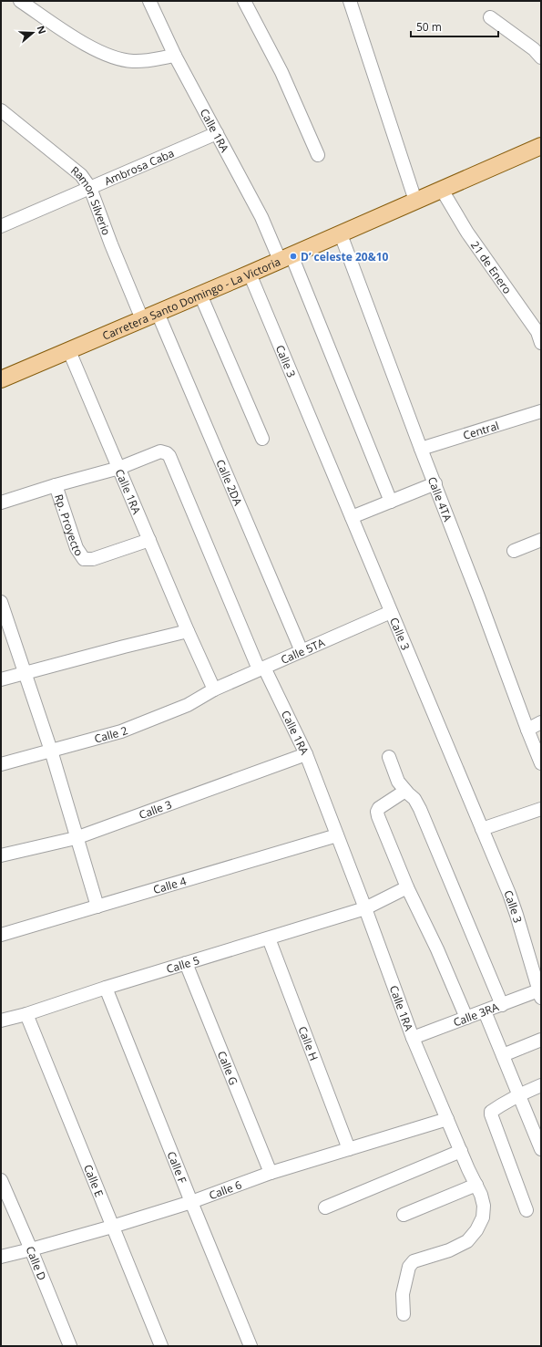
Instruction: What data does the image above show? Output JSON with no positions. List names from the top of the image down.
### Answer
{
  "streets": {
    "main road": ["Carretera Santo Domingo - La Victoria"],
    "street": [
      "Calle 1RA",
      "Ambrosa Caba",
      "Ramon Silverio",
      "21 de Enero",
      "Calle 3",
      "Central",
      "Calle 2DA",
      "Calle 4TA",
      "Rp. Proyecto",
      "Calle 5TA",
      "Calle 2",
      "Calle 4",
      "Calle 5",
      "Calle 3RA",
      "Calle H",
      "Calle G",
      "Calle F",
      "Calle E",
      "Calle 6",
      "Calle D"
    ]
  },
  "crossings": [
    ["Calle 1RA", "Ambrosa Caba"],
    ["Calle 1RA", "Carretera Santo Domingo - La Victoria"],
    ["Calle 1RA", "Calle 3"],
    ["Calle 1RA", "Rp. Proyecto"],
    ["Calle 1RA", "Calle 5TA"],
    ["Calle 1RA", "Calle 2"],
    ["Calle 1RA", "Calle 4"],
    ["Calle 1RA", "Calle 5"],
    ["Calle 1RA", "Calle 3RA"],
    ["Calle 1RA", "Calle 6"],
    ["Ambrosa Caba", "Ramon Silverio"],
    ["Ramon Silverio", "Carretera Santo Domingo - La Victoria"],
    ["21 de Enero", "Carretera Santo Domingo - La Victoria"],
    ["Carretera Santo Domingo - La Victoria", "Calle 3"],
    ["Carretera Santo Domingo - La Victoria", "Calle 2DA"],
    ["Carretera Santo Domingo - La Victoria", "Calle 4TA"],
    ["Calle 3", "Calle 5TA"],
    ["Calle 3", "Calle 3RA"],
    ["Central", "Calle 4TA"],
    ["Calle 2DA", "Calle 5TA"],
    ["Calle 5TA", "Calle 2"],
    ["Calle 5", "Calle H"],
    ["Calle 5", "Calle G"],
    ["Calle 5", "Calle F"],
    ["Calle 5", "Calle E"],
    ["Calle H", "Calle 6"],
    ["Calle G", "Calle 6"],
    ["Calle F", "Calle 6"],
    ["Calle E", "Calle 6"],
    ["Calle 6", "Calle D"]
  ],
  "places": ["D’ celeste 20&10"],
  "scale_bar": "50 m",
  "north": "right"
}
